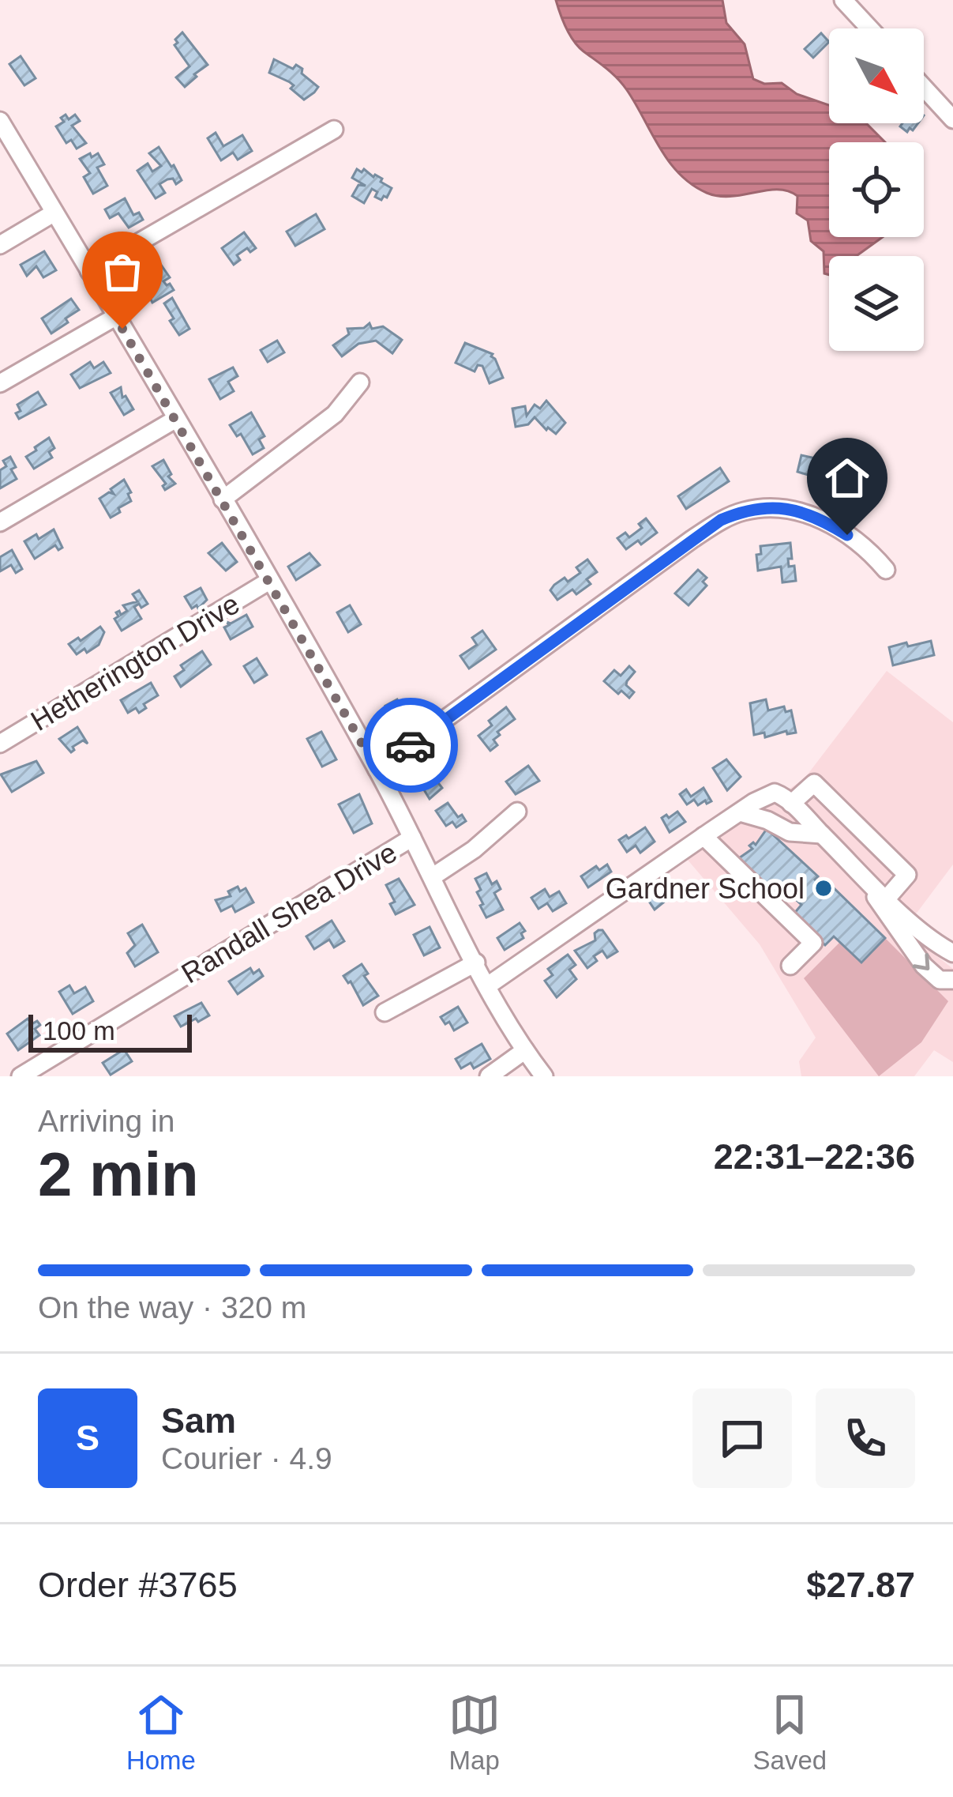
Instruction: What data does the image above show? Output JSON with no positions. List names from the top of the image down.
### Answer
{
  "streets": {
    "street": ["Hetherington Drive", "Randall Shea Drive"]
  },
  "places": ["Gardner School"],
  "scale_bar": "100 m",
  "north": "bottom right",
  "page": {
    "scale": "100 m",
    "heading": ["2 min", "Arriving in", "22:31–22:36"],
    "panel": [
      "Sam",
      "Courier · 4.9",
      "Order #3765",
      "$27.87"
    ],
    "bar": "On the way · 320 m",
    "round": "S",
    "tabs": ["Home", "Map", "Saved"]
  }
}
